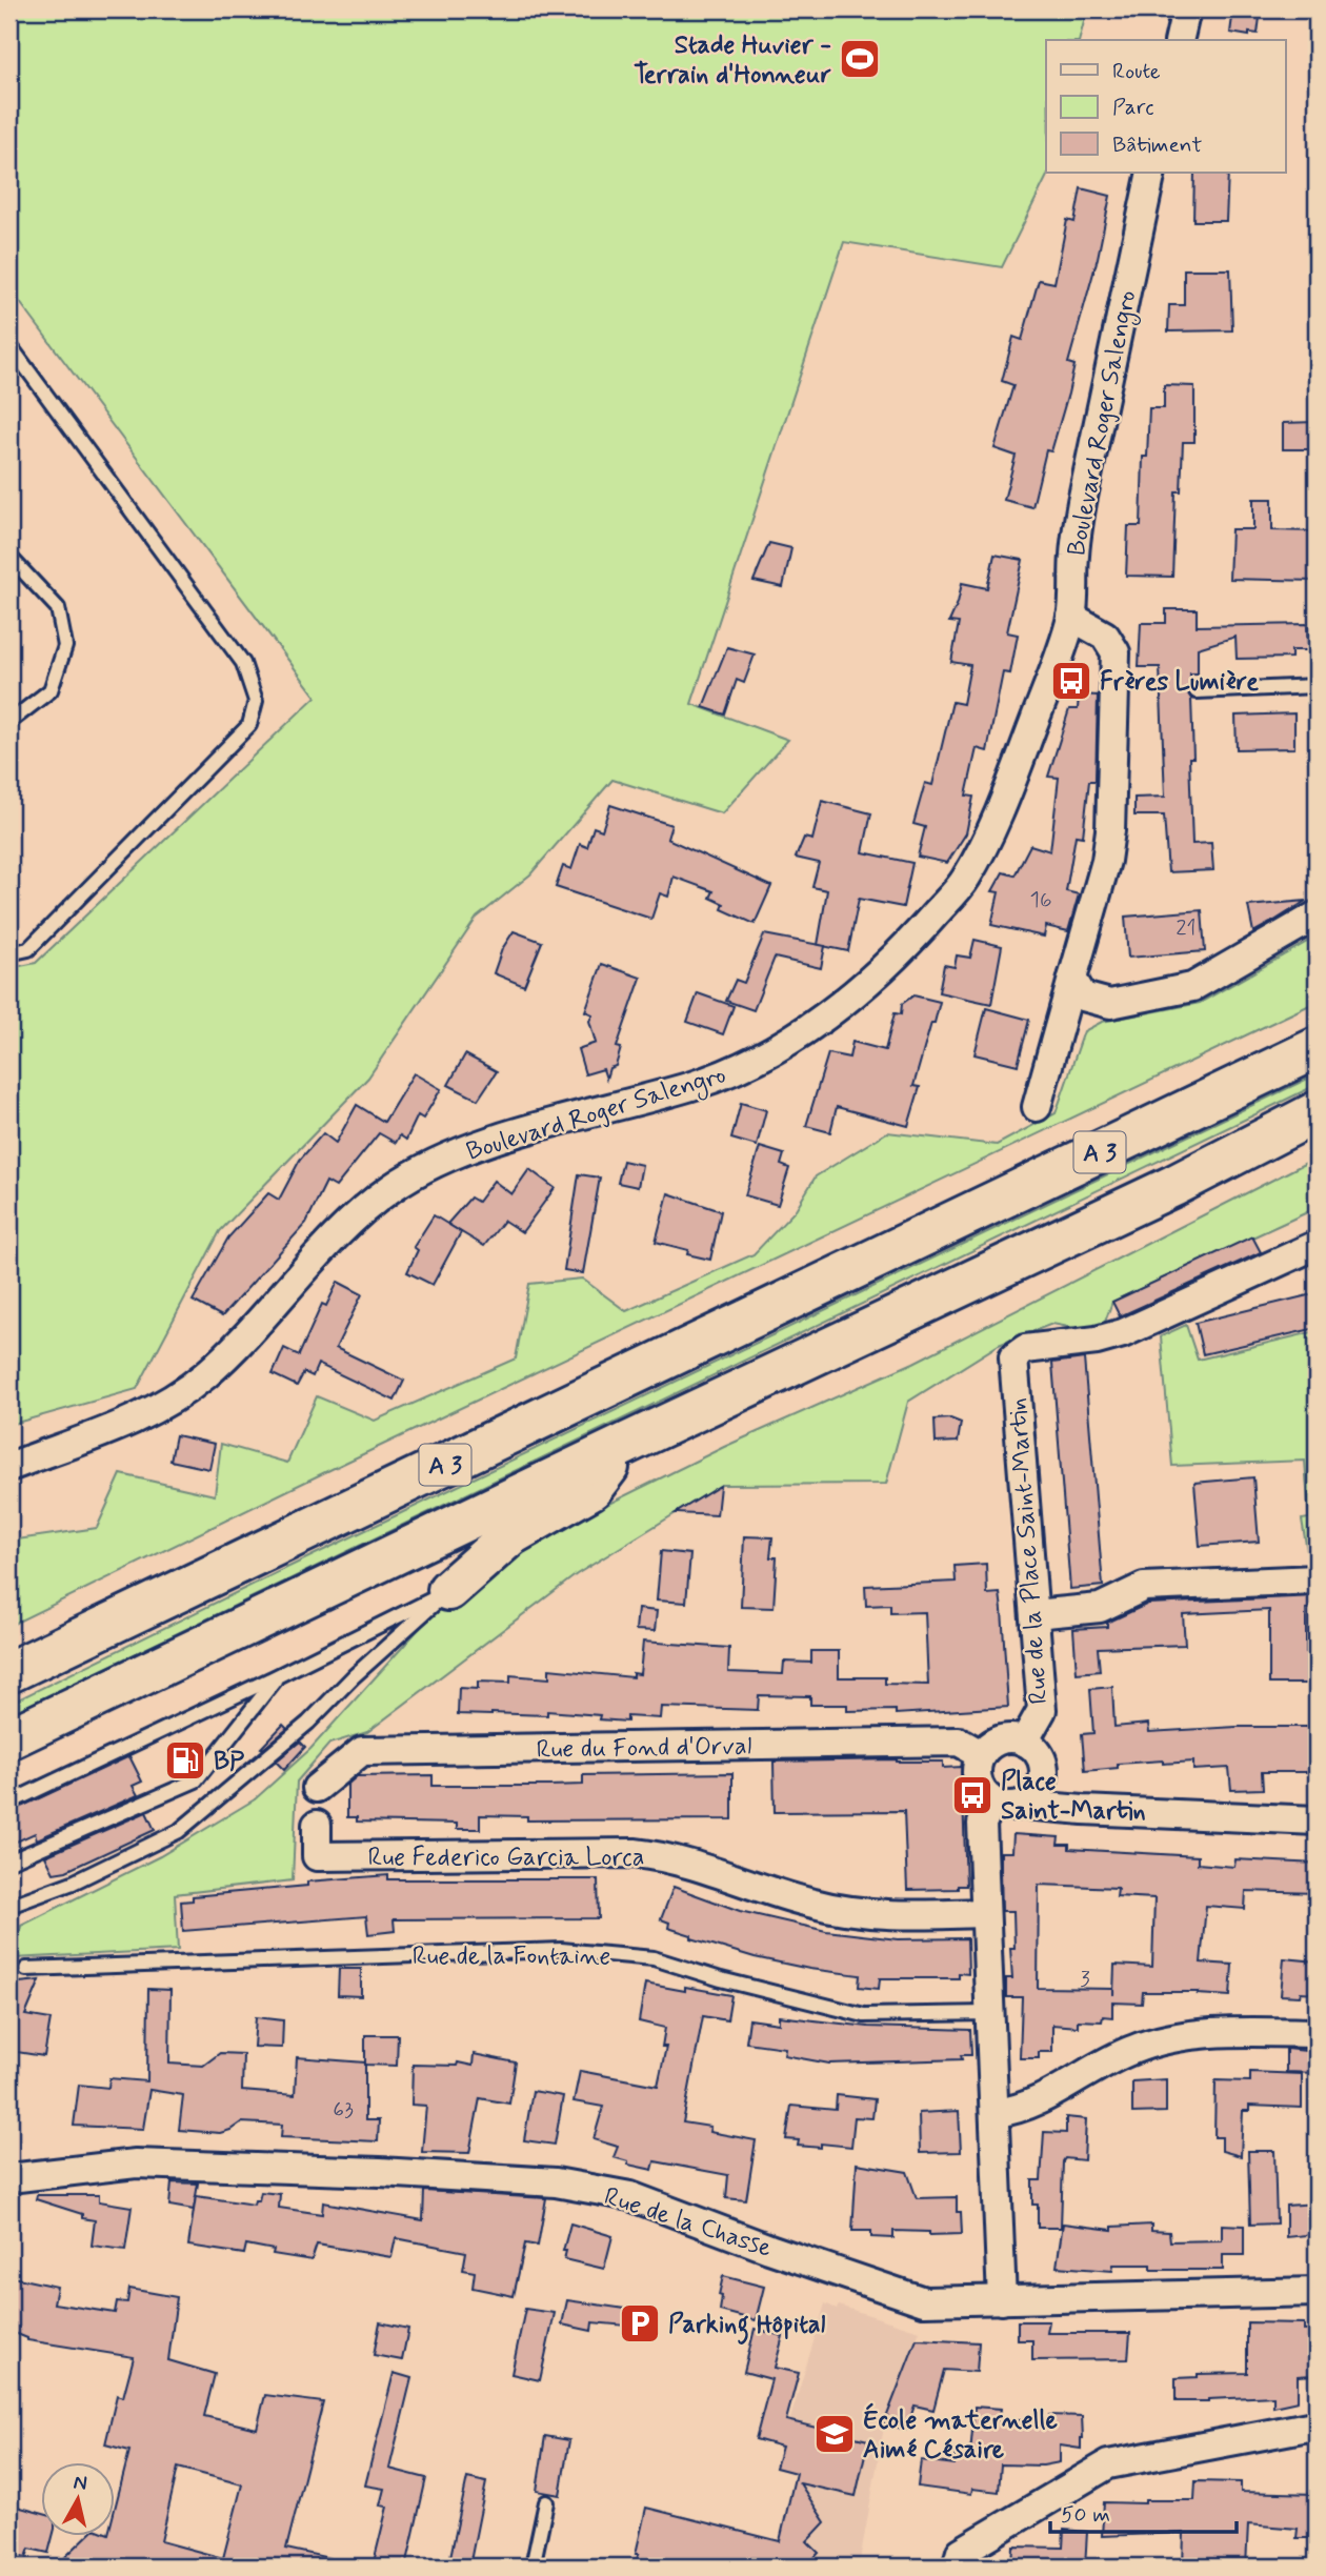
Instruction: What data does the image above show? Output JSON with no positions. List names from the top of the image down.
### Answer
{
  "streets": {
    "highway": ["A 3"],
    "street": [
      "Boulevard Roger Salengro",
      "Rue de la Place Saint-Martin",
      "Rue du Fond d'Orval",
      "Rue Federico Garcia Lorca",
      "Rue de la Chasse"
    ],
    "lane": ["Rue de la Fontaine"]
  },
  "crossings": [
    ["Rue de la Place Saint-Martin", "Rue du Fond d'Orval"]
  ],
  "places": {
    "sports": ["Stade Huvier - Terrain d'Honneur"],
    "bus stop": ["Frères Lumière", "Place Saint-Martin"],
    "fuel station": ["BP"],
    "parking": ["Parking Hôpital"],
    "school or university": ["École maternelle Aimé Césaire"]
  },
  "house_numbers": [
    "16",
    "21",
    "3",
    "63"
  ],
  "legend": ["Route", "Parc", "Bâtiment"],
  "scale_bar": "50 m",
  "north": "top"
}
